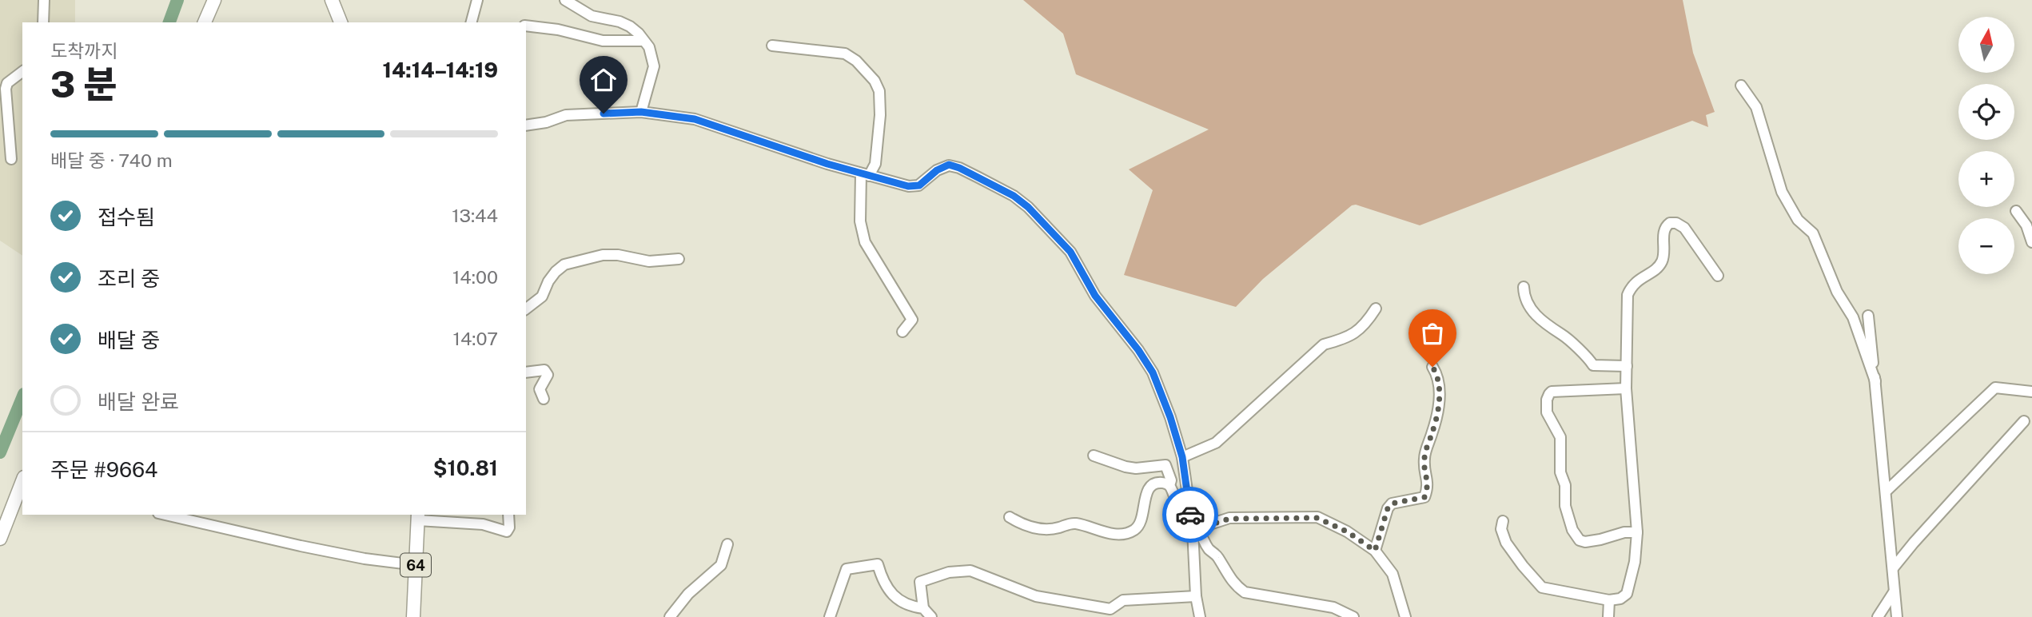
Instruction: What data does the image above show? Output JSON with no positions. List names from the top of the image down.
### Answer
{
  "streets": {
    "main road": ["64"]
  },
  "north": "top",
  "page": {
    "map_buttons": ["+", "−"],
    "heading": ["3 분", "도착까지", "14:14–14:19"],
    "panel": ["주문 #9664", "$10.81"],
    "bar": "배달 중 · 740 m",
    "list": [
      ["접수됨", "13:44"],
      ["조리 중", "14:00"],
      ["배달 중", "14:07"],
      "배달 완료"
    ]
  }
}
